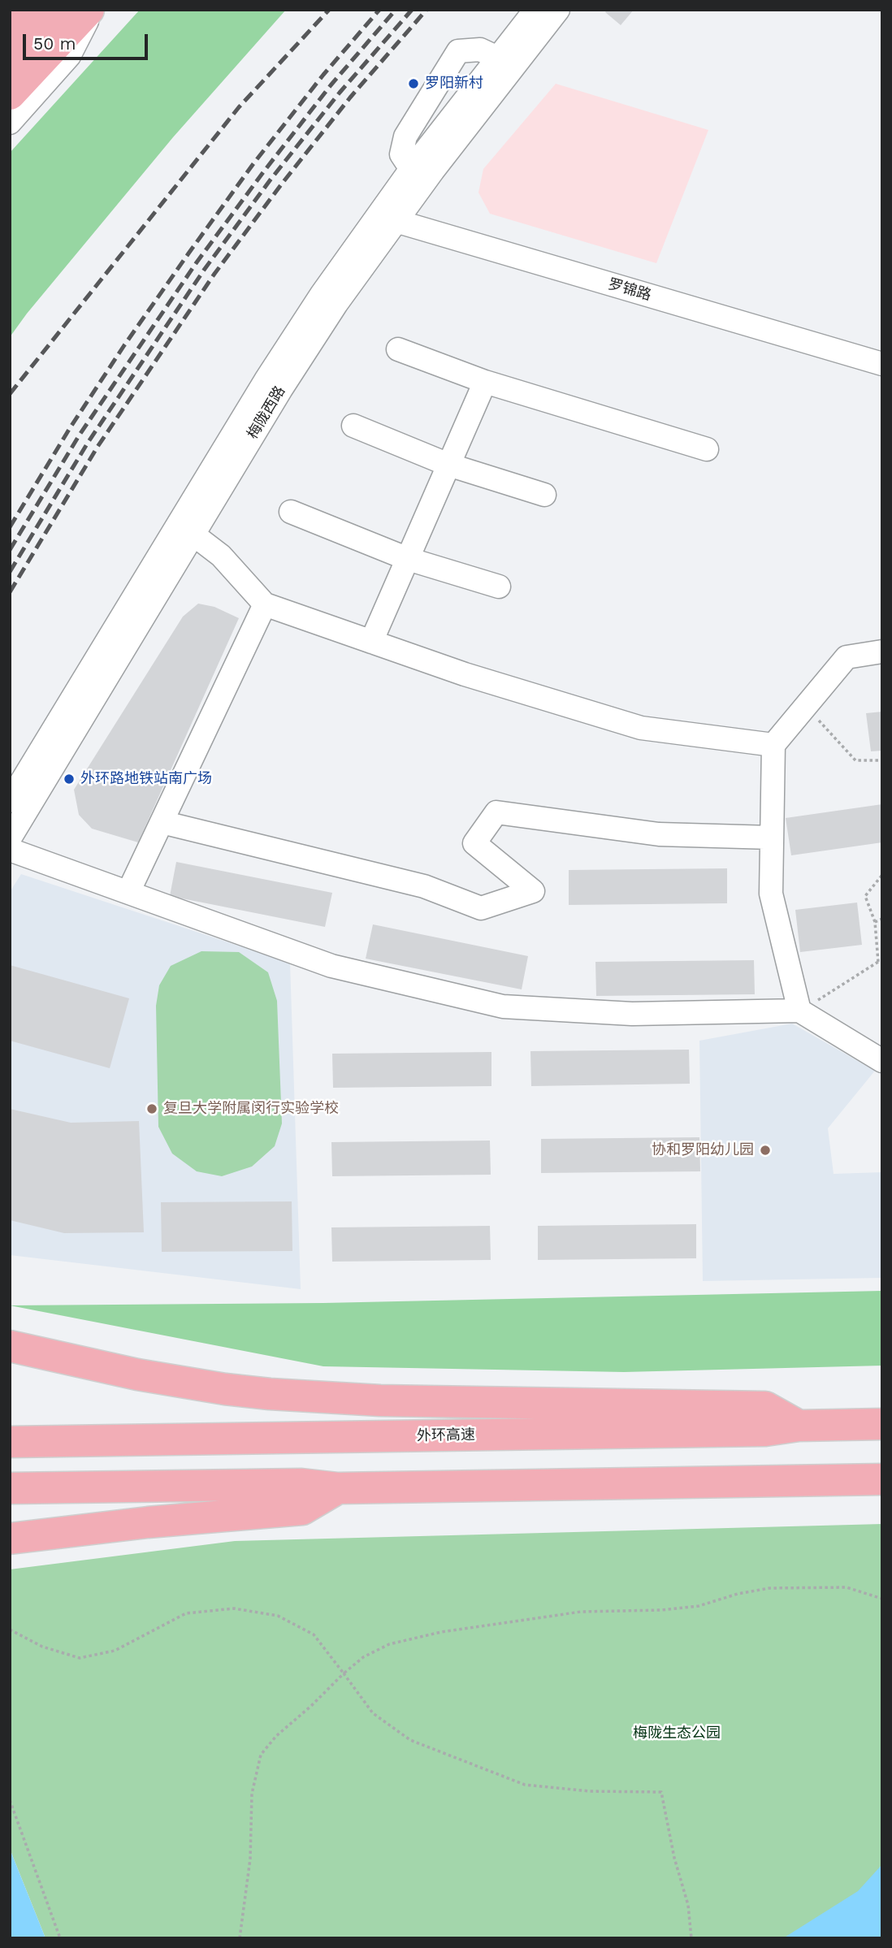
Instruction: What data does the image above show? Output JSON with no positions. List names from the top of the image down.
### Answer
{
  "streets": {
    "highway": ["外环高速"],
    "street": ["罗锦路", "梅陇西路"]
  },
  "crossings": [
    ["罗锦路", "梅陇西路"]
  ],
  "parks": ["梅陇生态公园"],
  "places": [
    "罗阳新村",
    "外环路地铁站南广场",
    "复旦大学附属闵行实验学校",
    "协和罗阳幼儿园"
  ],
  "scale_bar": "50 m"
}
